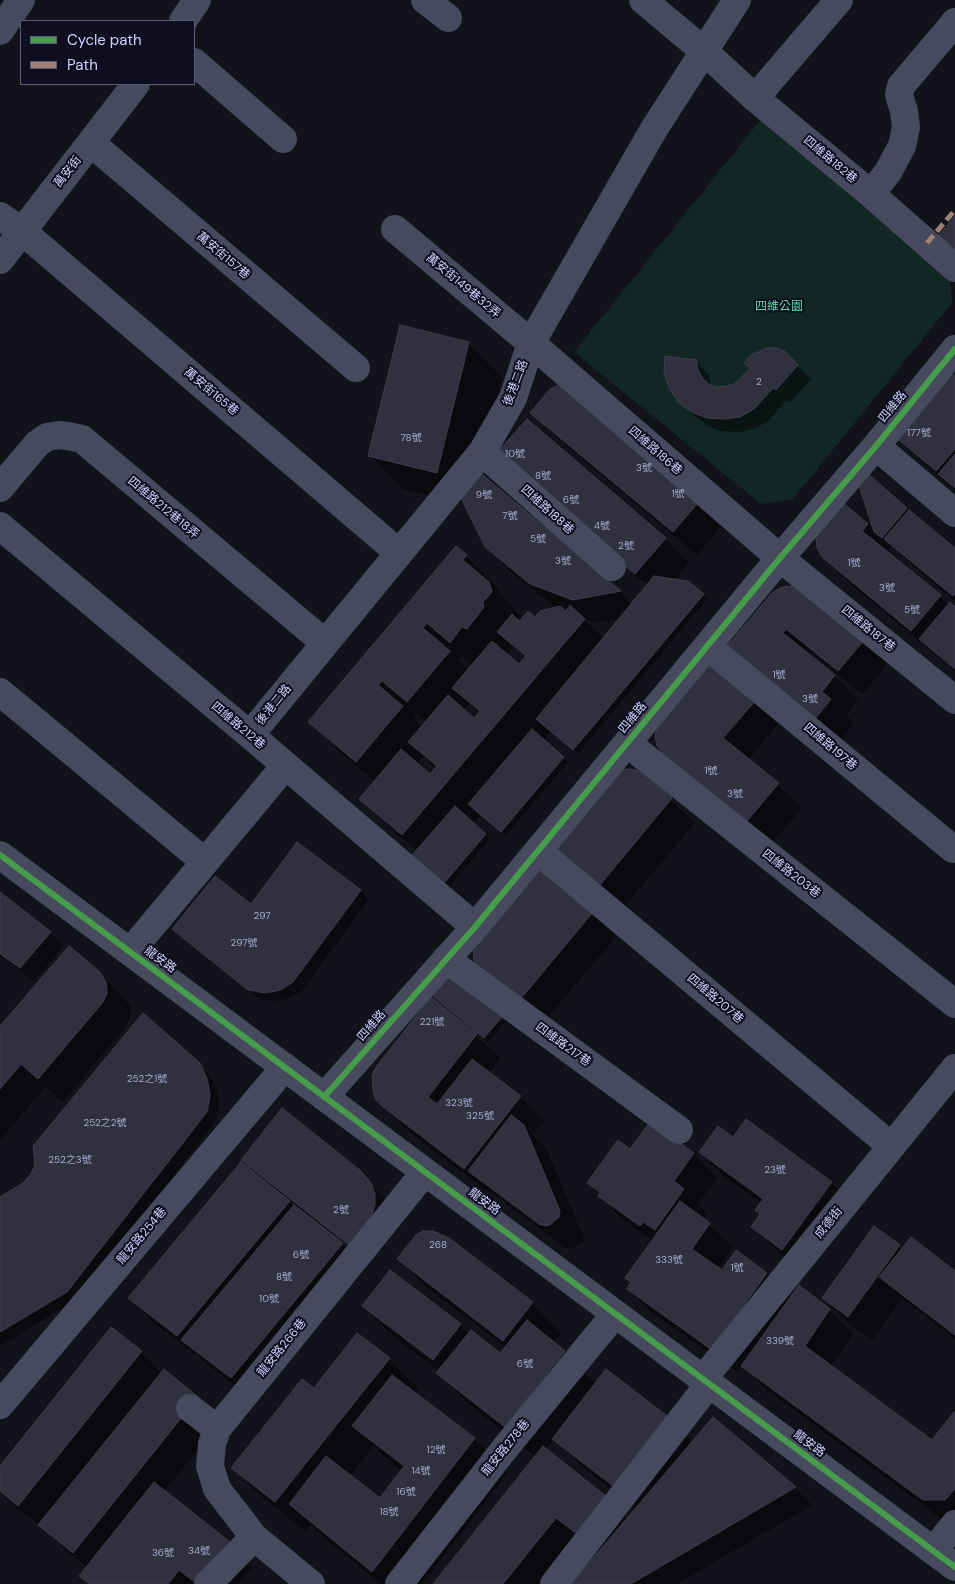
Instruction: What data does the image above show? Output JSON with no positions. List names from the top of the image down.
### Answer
{
  "streets": {
    "street": [
      "四維路182巷",
      "萬安街",
      "萬安街157巷",
      "萬安街149巷32弄",
      "後港二路",
      "萬安街165巷",
      "四維路",
      "四維路186巷",
      "四維路212巷18弄",
      "四維路188巷",
      "四維路187巷",
      "四維路212巷",
      "四維路197巷",
      "四維路203巷",
      "龍安路",
      "四維路207巷",
      "四維路217巷",
      "成德街",
      "龍安路254巷",
      "龍安路266巷",
      "龍安路278巷"
    ]
  },
  "crossings": [
    ["四維路182巷", "後港二路"],
    ["萬安街", "萬安街157巷"],
    ["萬安街", "萬安街165巷"],
    ["萬安街149巷32弄", "後港二路"],
    ["萬安街149巷32弄", "四維路186巷"],
    ["後港二路", "萬安街165巷"],
    ["後港二路", "四維路186巷"],
    ["後港二路", "四維路212巷18弄"],
    ["後港二路", "四維路188巷"],
    ["後港二路", "四維路212巷"],
    ["四維路", "四維路186巷"],
    ["四維路", "四維路187巷"],
    ["四維路", "四維路212巷"],
    ["四維路", "四維路197巷"],
    ["四維路", "四維路203巷"],
    ["四維路", "龍安路"],
    ["四維路", "四維路207巷"],
    ["四維路", "四維路217巷"],
    ["四維路186巷", "四維路187巷"],
    ["龍安路", "成德街"],
    ["龍安路", "龍安路254巷"],
    ["龍安路", "龍安路266巷"],
    ["龍安路", "龍安路278巷"],
    ["四維路207巷", "成德街"]
  ],
  "parks": ["四維公園"],
  "house_numbers": [
    "2",
    "177號",
    "78號",
    "10號",
    "3號",
    "8號",
    "1號",
    "9號",
    "6號",
    "7號",
    "4號",
    "5號",
    "2號",
    "3號",
    "1號",
    "3號",
    "5號",
    "1號",
    "3號",
    "1號",
    "3號",
    "297",
    "297號",
    "221號",
    "252之1號",
    "323號",
    "325號",
    "252之2號",
    "252之3號",
    "23號",
    "2號",
    "268",
    "6號",
    "333號",
    "1號",
    "8號",
    "10號",
    "339號",
    "6號",
    "12號",
    "14號",
    "16號",
    "18號",
    "34號",
    "36號"
  ],
  "legend": ["Cycle path", "Path"]
}
